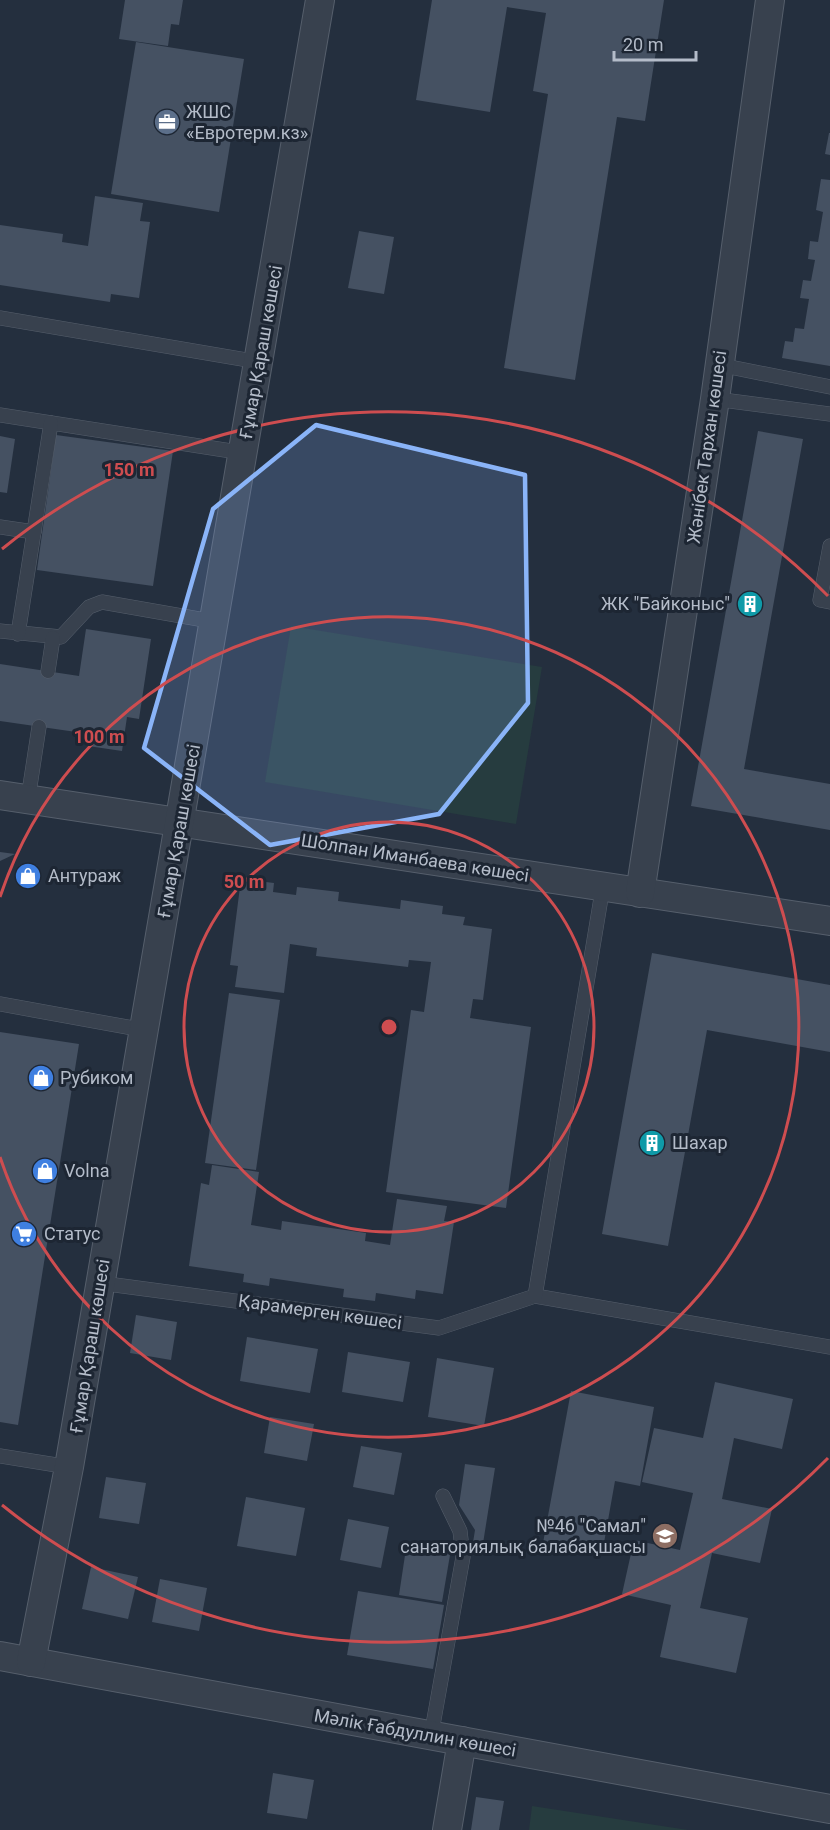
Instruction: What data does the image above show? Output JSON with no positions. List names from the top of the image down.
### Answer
{
  "streets": {
    "street": [
      "Ғұмар Қараш көшесі",
      "Жәнібек Тархан көшесі",
      "Шолпан Иманбаева көшесі",
      "Мәлік Ғабдуллин көшесі"
    ],
    "lane": ["Қарамерген көшесі"]
  },
  "crossings": [
    ["Ғұмар Қараш көшесі", "Шолпан Иманбаева көшесі"],
    ["Ғұмар Қараш көшесі", "Қарамерген көшесі"],
    ["Ғұмар Қараш көшесі", "Мәлік Ғабдуллин көшесі"],
    ["Жәнібек Тархан көшесі", "Шолпан Иманбаева көшесі"]
  ],
  "places": {
    "office": ["ЖШС «Евротерм.кз»"],
    "building": ["ЖК \"Байконыс\"", "Шахар"],
    "shop": ["Антураж", "Рубиком", "Volna"],
    "supermarket": ["Статус"],
    "school or university": ["№46 \"Самал\" санаториялық балабақшасы"]
  },
  "scale_bar": "20 m",
  "rings": ["150 m", "100 m", "50 m"]
}
